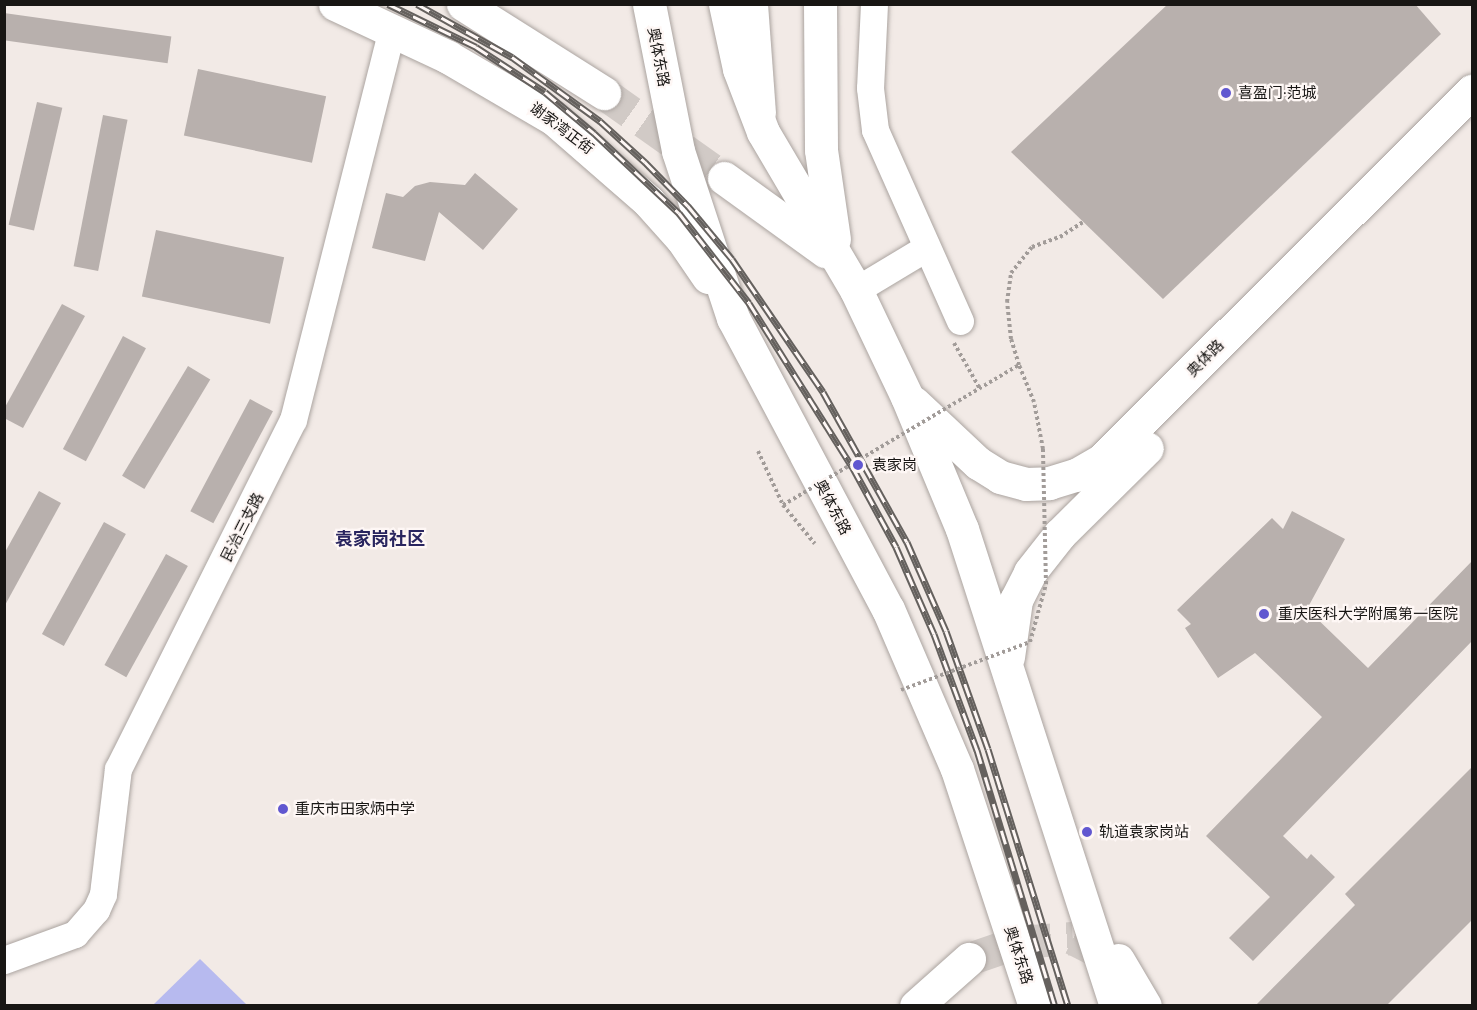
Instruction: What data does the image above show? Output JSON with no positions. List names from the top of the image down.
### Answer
{
  "streets": {
    "main road": ["奥体东路", "谢家湾正街", "奥体路"],
    "street": ["民治三支路"]
  },
  "crossings": [
    ["奥体东路", "谢家湾正街"],
    ["谢家湾正街", "民治三支路"]
  ],
  "districts": ["袁家岗社区"],
  "places": [
    "喜盈门·范城",
    "袁家岗",
    "重庆医科大学附属第一医院",
    "重庆市田家炳中学",
    "轨道袁家岗站"
  ]
}
